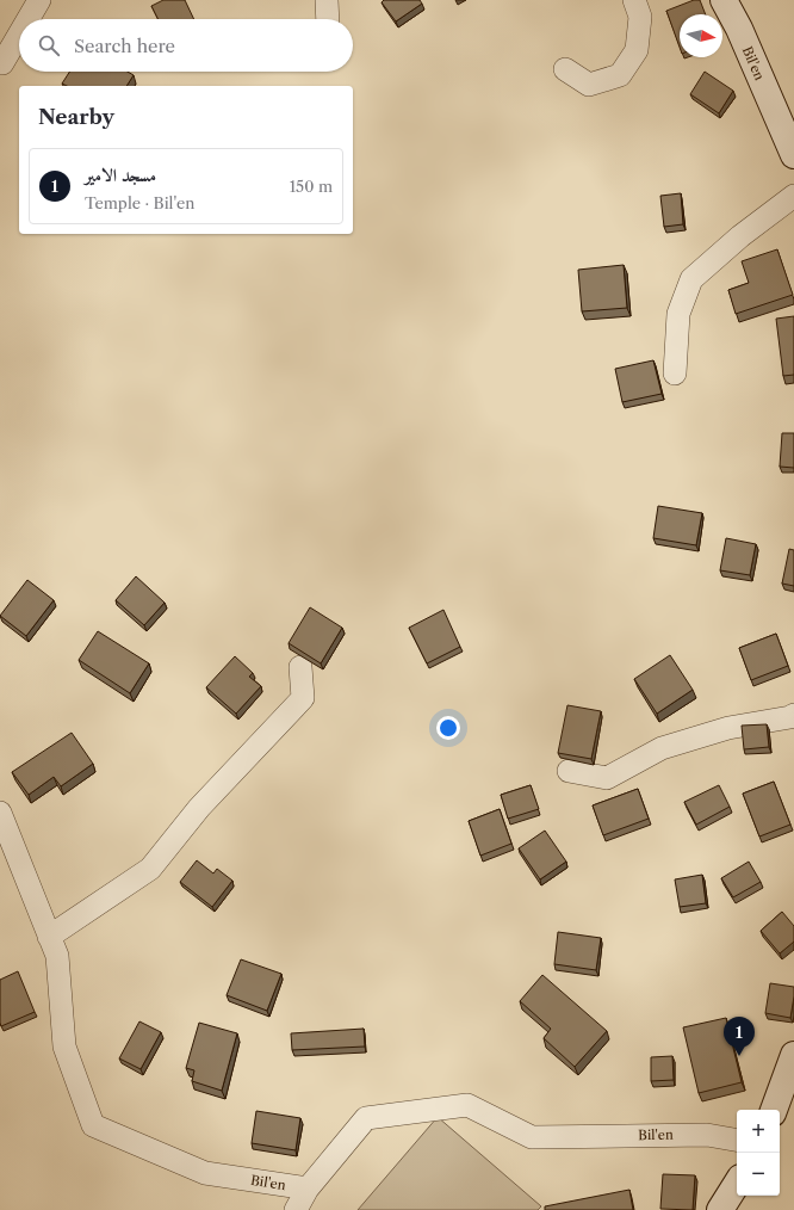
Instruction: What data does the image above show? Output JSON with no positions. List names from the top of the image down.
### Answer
{
  "streets": {
    "street": ["Bil'en"]
  },
  "north": "right",
  "page": {
    "search": "Search here",
    "heading": "Nearby",
    "list": [
      {
        "mark": "1",
        "name": "مسجد الامير",
        "note": "Temple · Bil'en",
        "value": "150 m"
      }
    ],
    "pins": "1",
    "map_buttons": ["+", "−"]
  }
}
